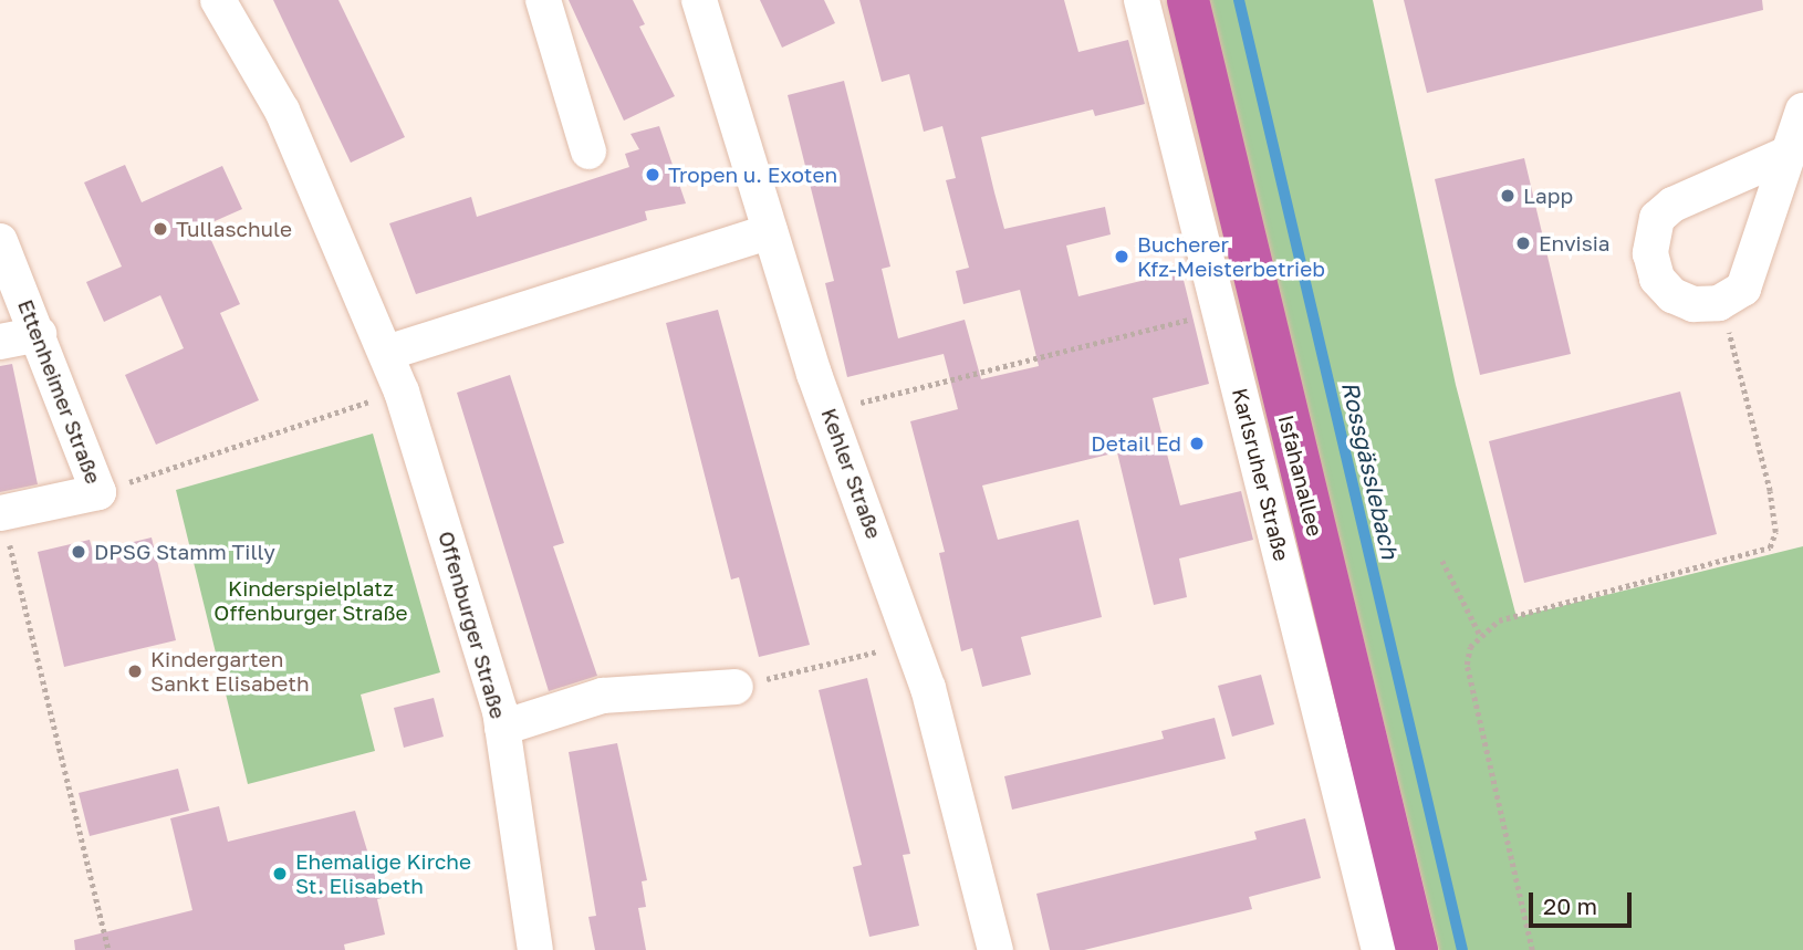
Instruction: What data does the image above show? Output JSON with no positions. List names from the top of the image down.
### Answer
{
  "streets": {
    "highway": ["Isfahanallee"],
    "street": [
      "Ettenheimer Straße",
      "Kehler Straße",
      "Karlsruher Straße",
      "Offenburger Straße"
    ]
  },
  "water": ["Rossgässlebach"],
  "parks": ["Kinderspielplatz Offenburger Straße"],
  "places": [
    "Tropen u. Exoten",
    "Lapp",
    "Tullaschule",
    "Envisia",
    "Bucherer Kfz-Meisterbetrieb",
    "Detail Ed",
    "DPSG Stamm Tilly",
    "Kindergarten Sankt Elisabeth",
    "Ehemalige Kirche St. Elisabeth"
  ],
  "scale_bar": "20 m"
}
